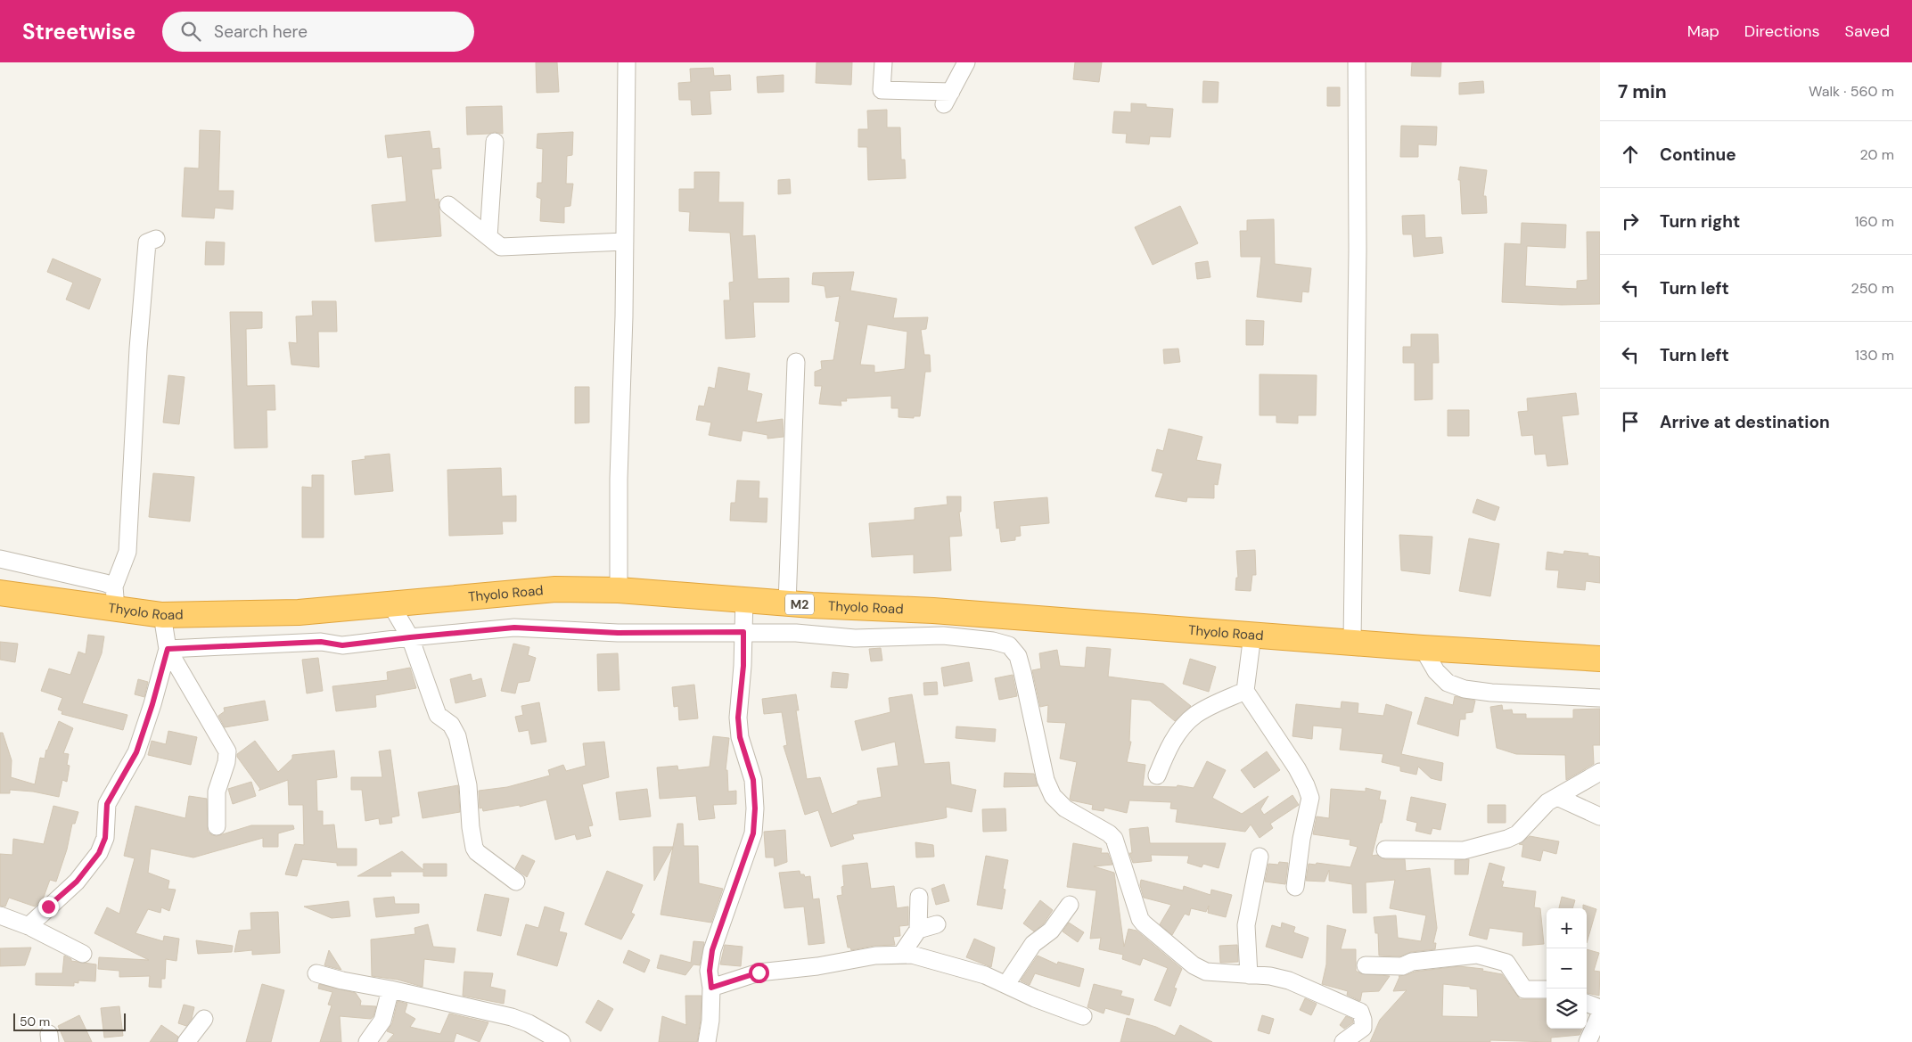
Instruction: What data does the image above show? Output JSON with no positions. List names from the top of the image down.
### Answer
{
  "streets": {
    "highway": ["Thyolo Road", "M2"]
  },
  "scale_bar": "50 m",
  "page": {
    "header": "Streetwise",
    "search": "Search here",
    "nav": ["Map", "Directions", "Saved"],
    "heading": ["7 min", "Walk · 560 m"],
    "list": [
      ["Continue", "20 m"],
      ["Turn right", "160 m"],
      ["Turn left", "250 m"],
      ["Turn left", "130 m"],
      "Arrive at destination"
    ],
    "map_buttons": ["+", "−"],
    "scale": "50 m"
  }
}
